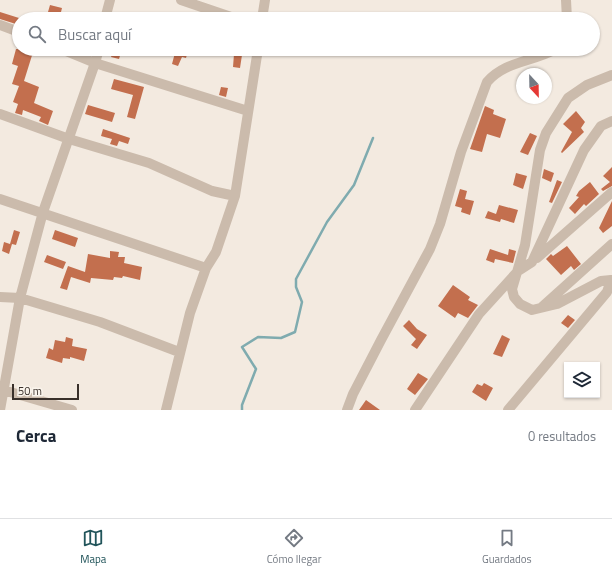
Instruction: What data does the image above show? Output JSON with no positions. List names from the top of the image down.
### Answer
{
  "scale_bar": "50 m",
  "north": "bottom",
  "page": {
    "search": "Buscar aquí",
    "scale": "50 m",
    "heading": ["Cerca", "0 resultados"],
    "nav": ["Mapa", "Cómo llegar", "Guardados"]
  }
}
